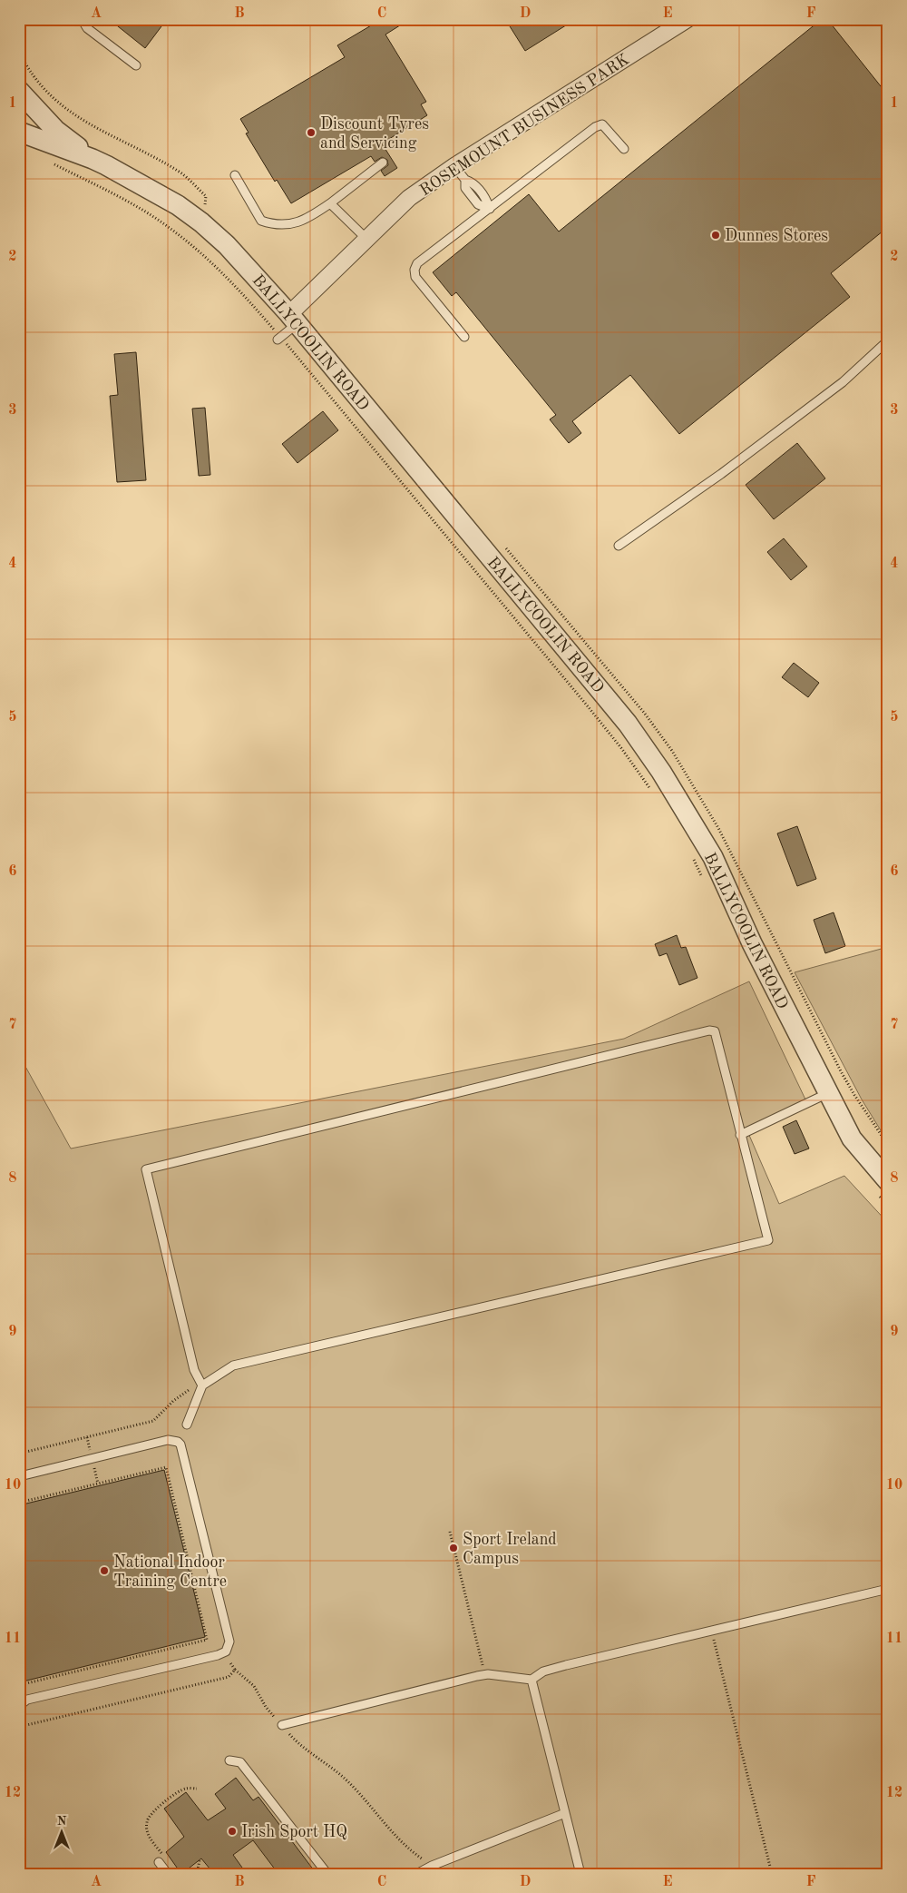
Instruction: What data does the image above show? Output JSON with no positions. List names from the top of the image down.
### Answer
{
  "streets": {
    "street": ["ROSEMOUNT BUSINESS PARK", "BALLYCOOLIN ROAD"]
  },
  "crossings": [
    ["ROSEMOUNT BUSINESS PARK", "BALLYCOOLIN ROAD"]
  ],
  "places": [
    "Discount Tyres and Servicing",
    "Dunnes Stores",
    "Sport Ireland Campus",
    "National Indoor Training Centre",
    "Irish Sport HQ"
  ],
  "north": "top",
  "grid": {
    "columns": [
      "A",
      "B",
      "C",
      "D",
      "E",
      "F"
    ],
    "rows": [
      "1",
      "2",
      "3",
      "4",
      "5",
      "6",
      "7",
      "8",
      "9",
      "10",
      "11",
      "12"
    ]
  }
}
